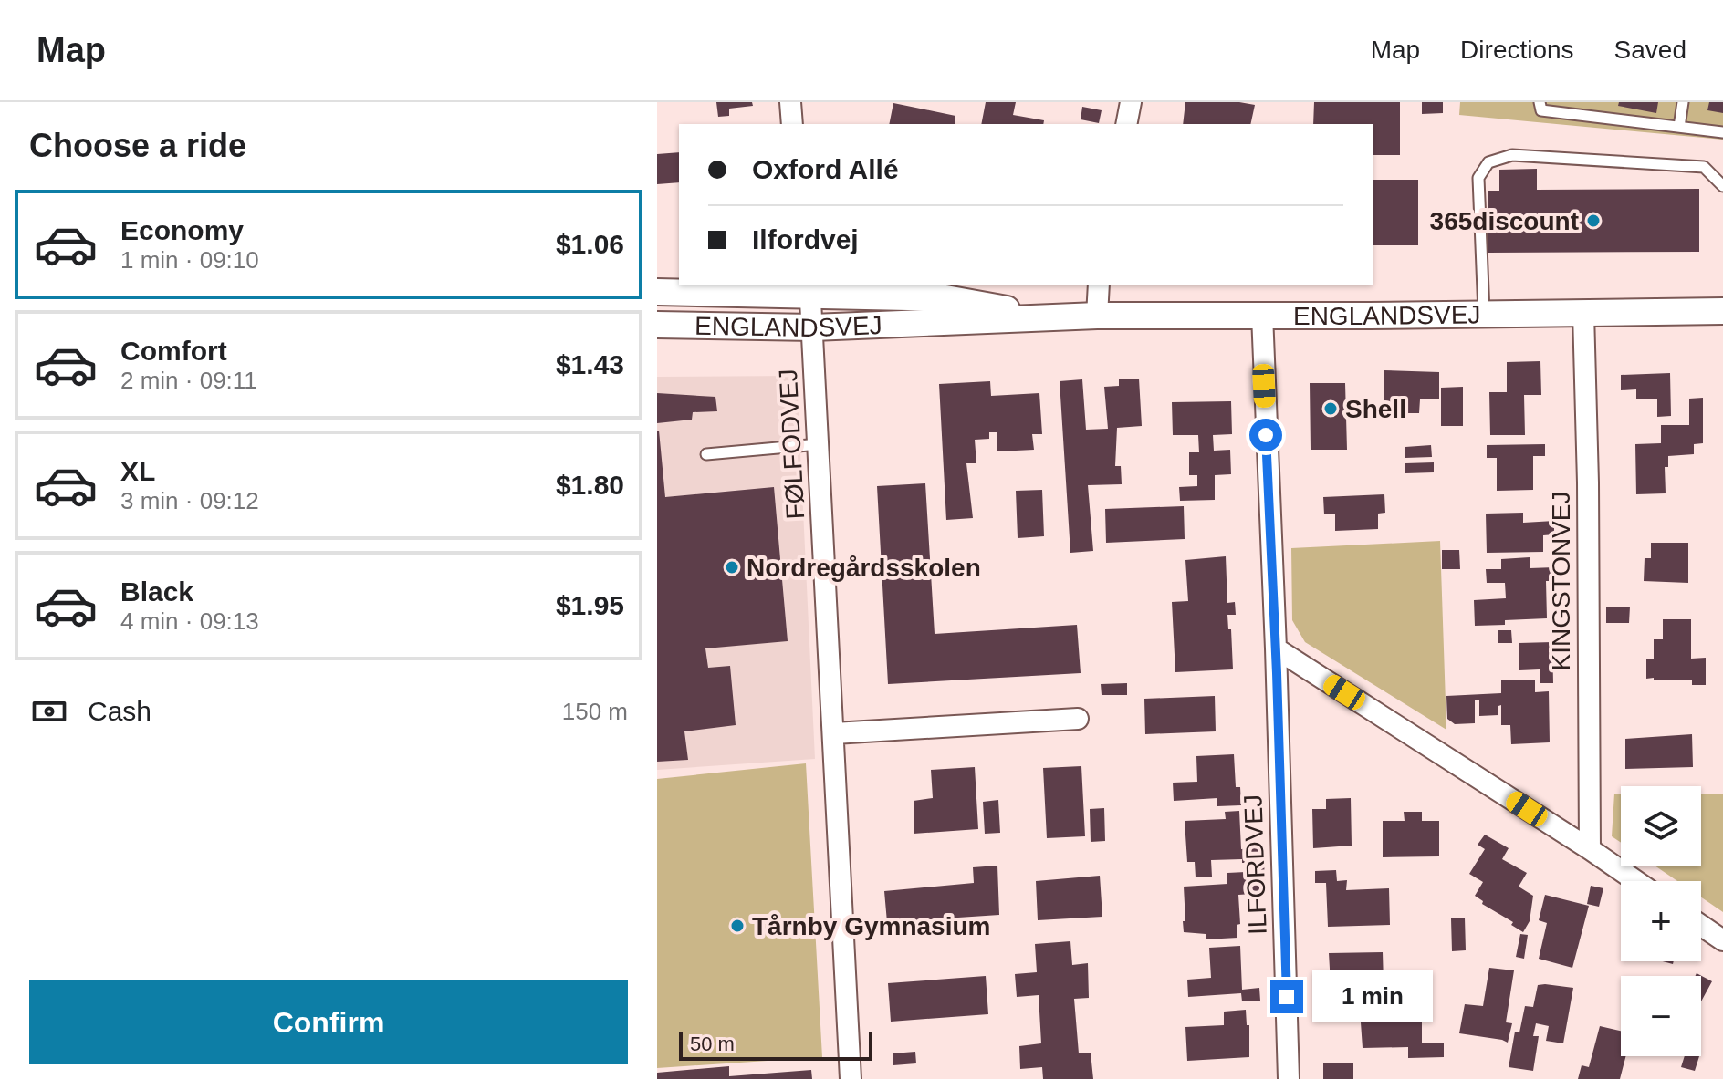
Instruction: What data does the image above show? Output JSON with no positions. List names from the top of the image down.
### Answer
{
  "streets": {
    "street": [
      "ENGLANDSVEJ",
      "FØLFODVEJ",
      "KINGSTONVEJ",
      "ILFORDVEJ"
    ]
  },
  "crossings": [
    ["ENGLANDSVEJ", "FØLFODVEJ"],
    ["ENGLANDSVEJ", "KINGSTONVEJ"],
    ["ENGLANDSVEJ", "ILFORDVEJ"]
  ],
  "places": [
    "365discount",
    "Shell",
    "Nordregårdsskolen",
    "Tårnby Gymnasium"
  ],
  "scale_bar": "50 m",
  "page": {
    "header": "Map",
    "nav": ["Map", "Directions", "Saved"],
    "heading": "Choose a ride",
    "banner": ["Oxford Allé", "Ilfordvej"],
    "list": [
      {
        "name": "Economy",
        "note": "1 min · 09:10",
        "value": "$1.06"
      },
      {
        "name": "Comfort",
        "note": "2 min · 09:11",
        "value": "$1.43"
      },
      {
        "name": "XL",
        "note": "3 min · 09:12",
        "value": "$1.80"
      },
      {
        "name": "Black",
        "note": "4 min · 09:13",
        "value": "$1.95"
      }
    ],
    "pay": ["Cash", "150 m"],
    "map_buttons": ["+", "−"],
    "buttons": "Confirm",
    "bubble": "1 min",
    "scale": "50 m"
  }
}
